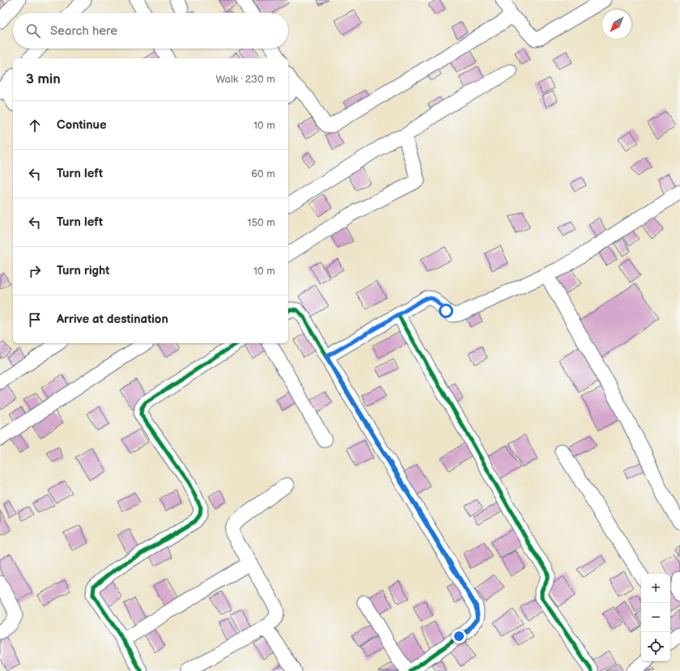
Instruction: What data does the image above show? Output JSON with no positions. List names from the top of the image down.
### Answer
{
  "north": "bottom left",
  "page": {
    "search": "Search here",
    "heading": ["3 min", "Walk · 230 m"],
    "list": [
      ["Continue", "10 m"],
      ["Turn left", "60 m"],
      ["Turn left", "150 m"],
      ["Turn right", "10 m"],
      "Arrive at destination"
    ],
    "map_buttons": ["+", "−"]
  }
}
